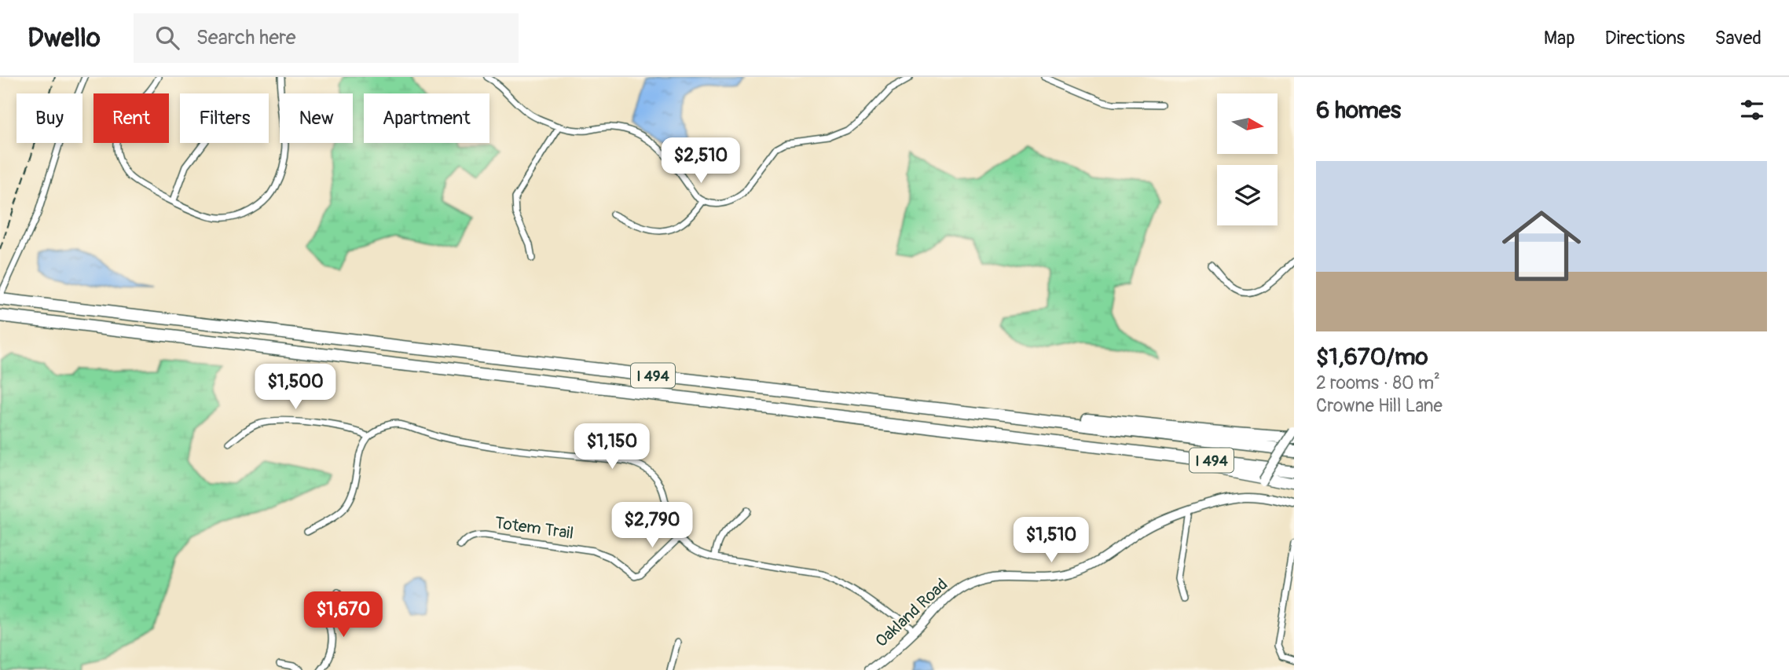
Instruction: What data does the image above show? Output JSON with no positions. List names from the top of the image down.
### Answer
{
  "streets": {
    "highway": ["I 494"],
    "street": ["Totem Trail", "Oakland Road"]
  },
  "north": "right",
  "page": {
    "header": "Dwello",
    "search": "Search here",
    "nav": ["Map", "Directions", "Saved"],
    "heading": "6 homes",
    "chip": [
      "Buy",
      "Rent",
      "Filters",
      "New",
      "Apartment"
    ],
    "price": [
      "$2,510",
      "$1,500",
      "$1,150",
      "$2,790",
      "$1,510",
      "$1,670"
    ],
    "list": [
      {
        "name": "$1,670/mo",
        "note": "2 rooms · 80 m² · Crowne Hill Lane"
      }
    ]
  }
}
